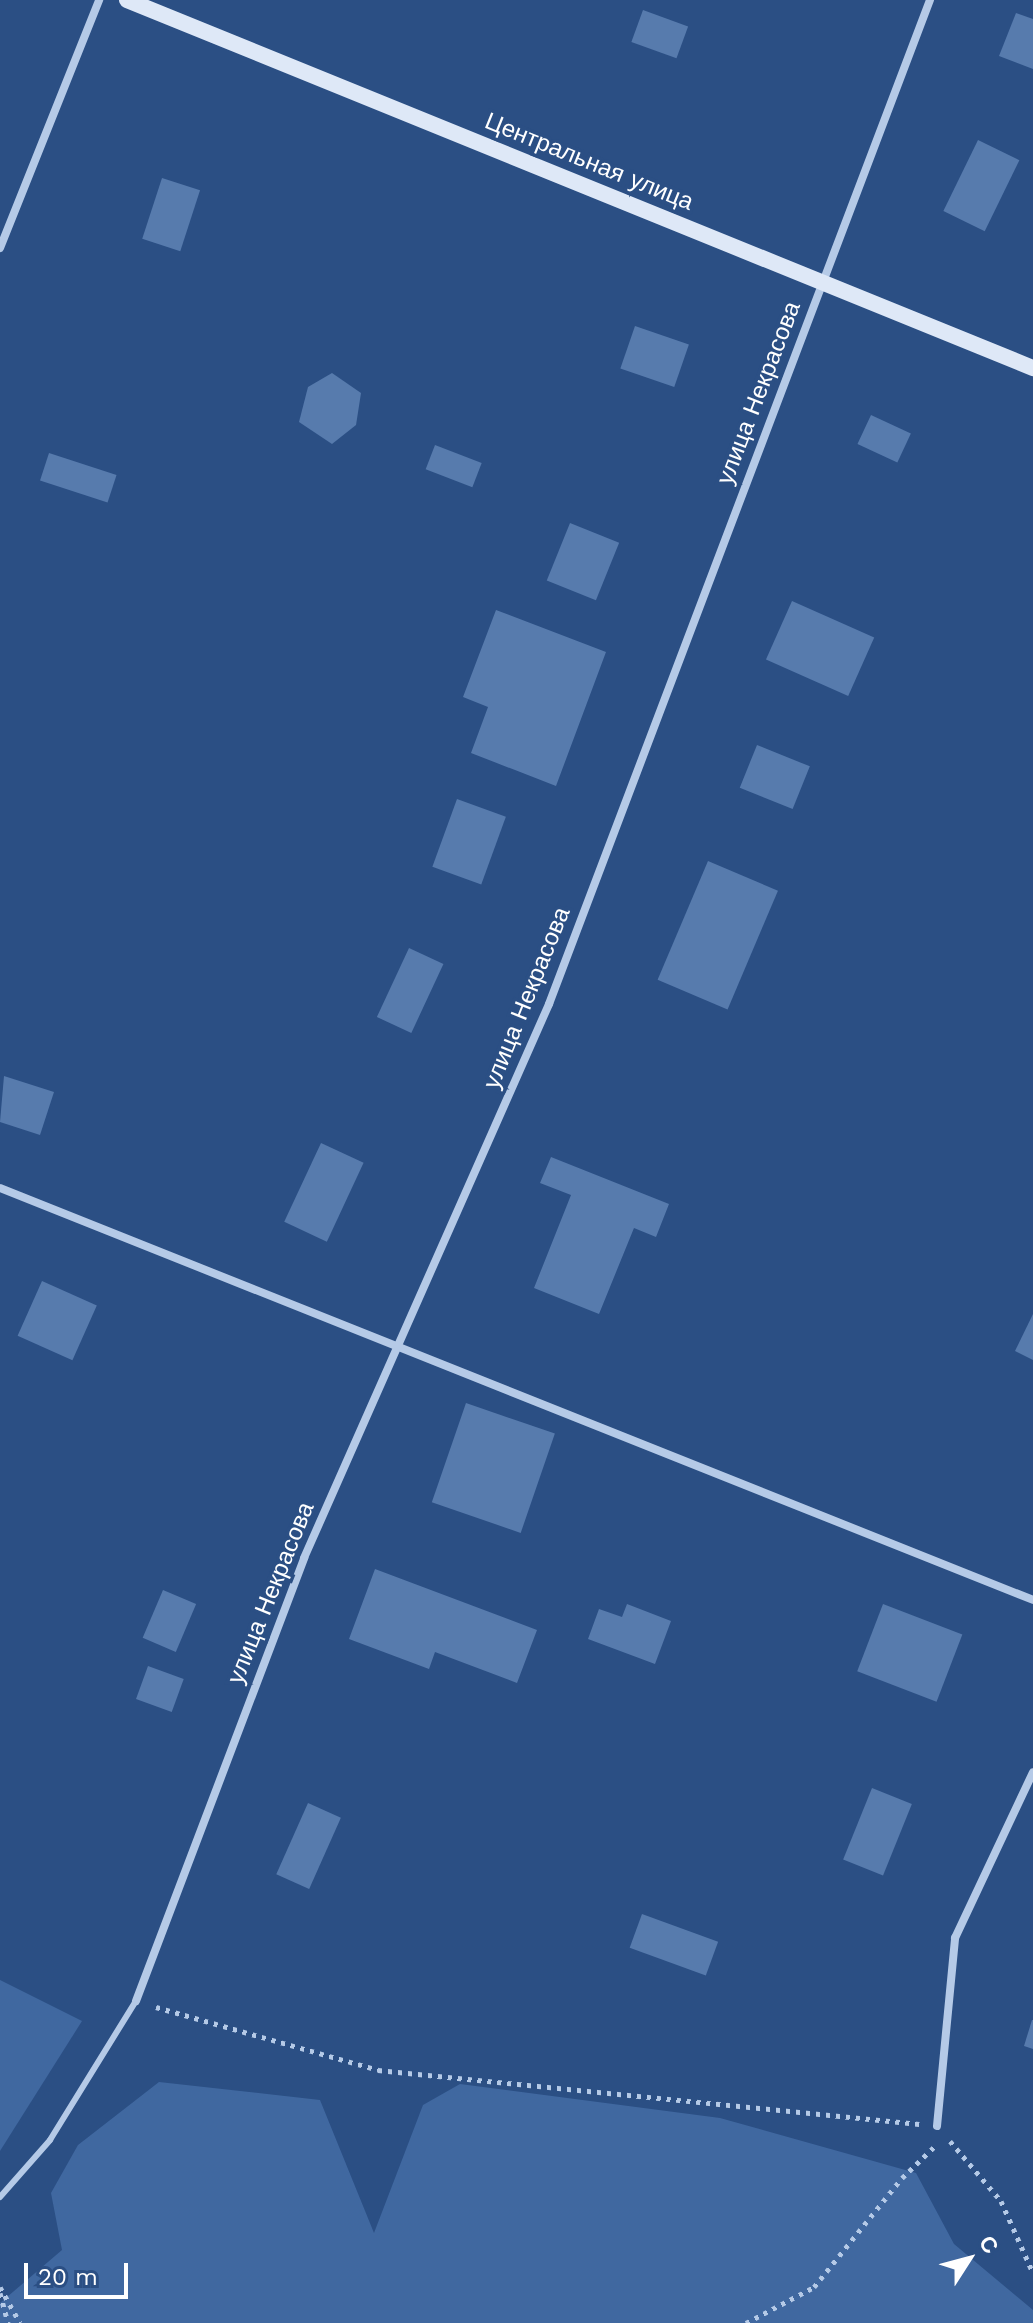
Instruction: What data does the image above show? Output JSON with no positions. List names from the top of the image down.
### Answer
{
  "streets": {
    "street": ["Центральная улица", "улица Некрасова"]
  },
  "crossings": [
    ["Центральная улица", "улица Некрасова"]
  ],
  "scale_bar": "20 m",
  "north": "top right"
}
